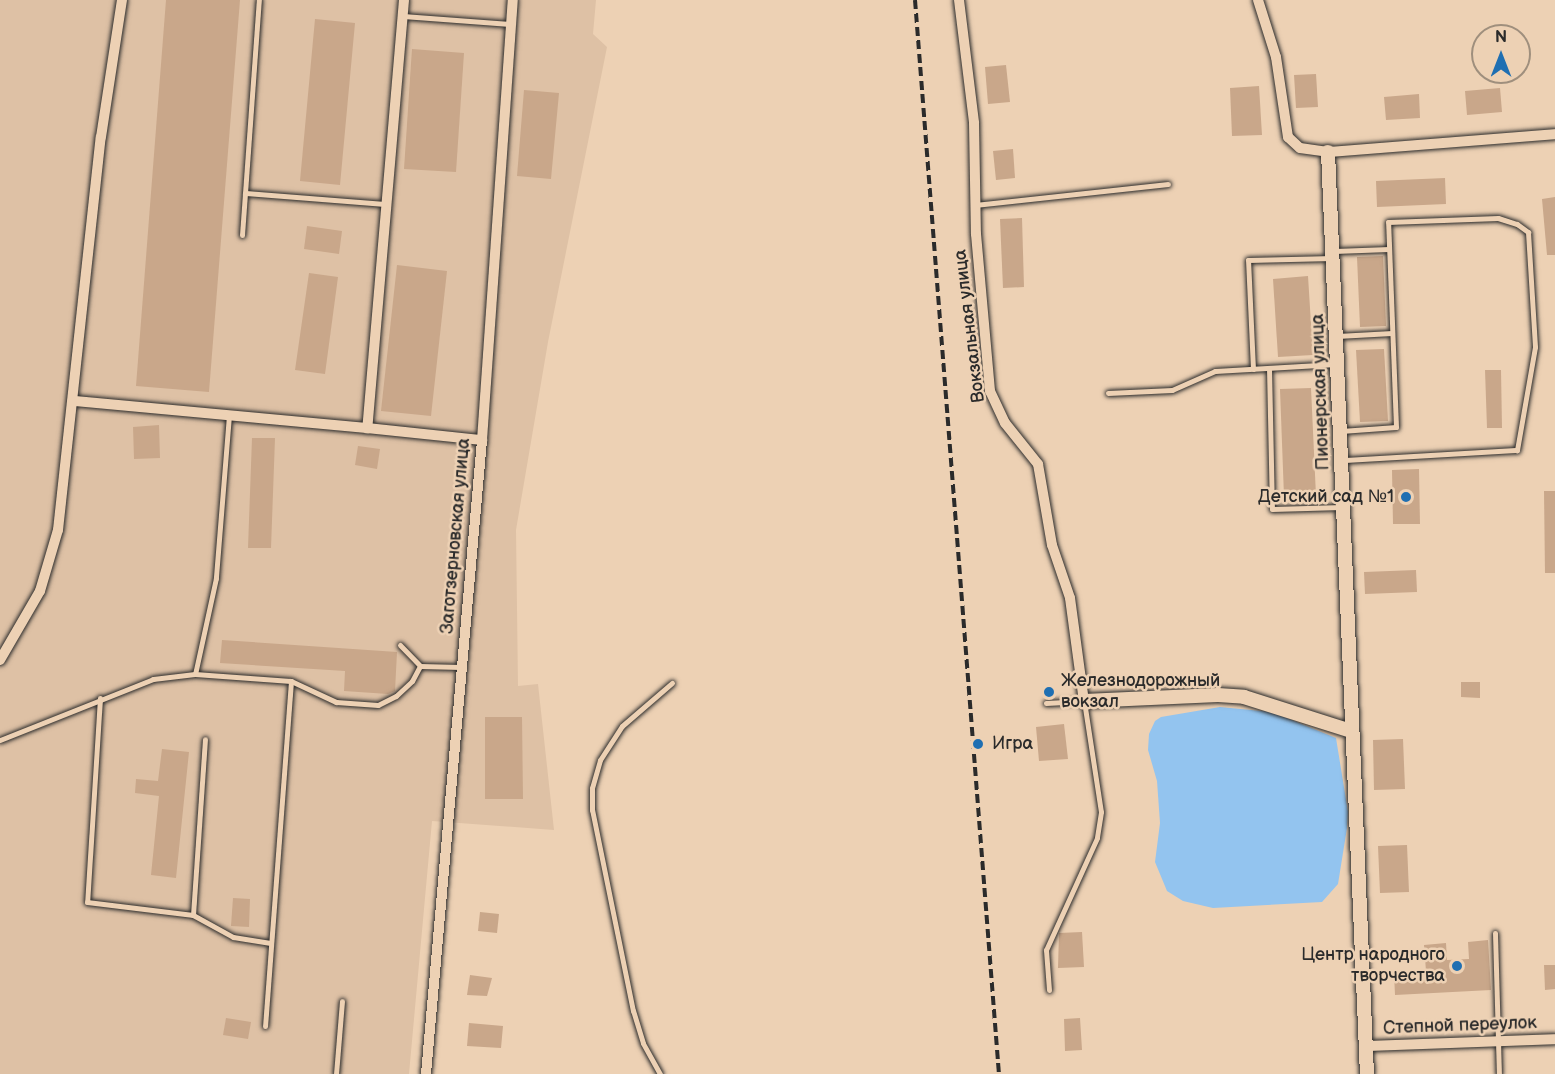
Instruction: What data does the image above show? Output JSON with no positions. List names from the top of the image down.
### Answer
{
  "streets": {
    "street": [
      "Вокзальная улица",
      "Пионерская улица",
      "Заготзерновская улица",
      "Степной переулок"
    ]
  },
  "crossings": [
    ["Пионерская улица", "Степной переулок"]
  ],
  "places": [
    "Детский сад №1",
    "Железнодорожный вокзал",
    "Игра",
    "Центр народного творчества"
  ],
  "north": "top"
}
